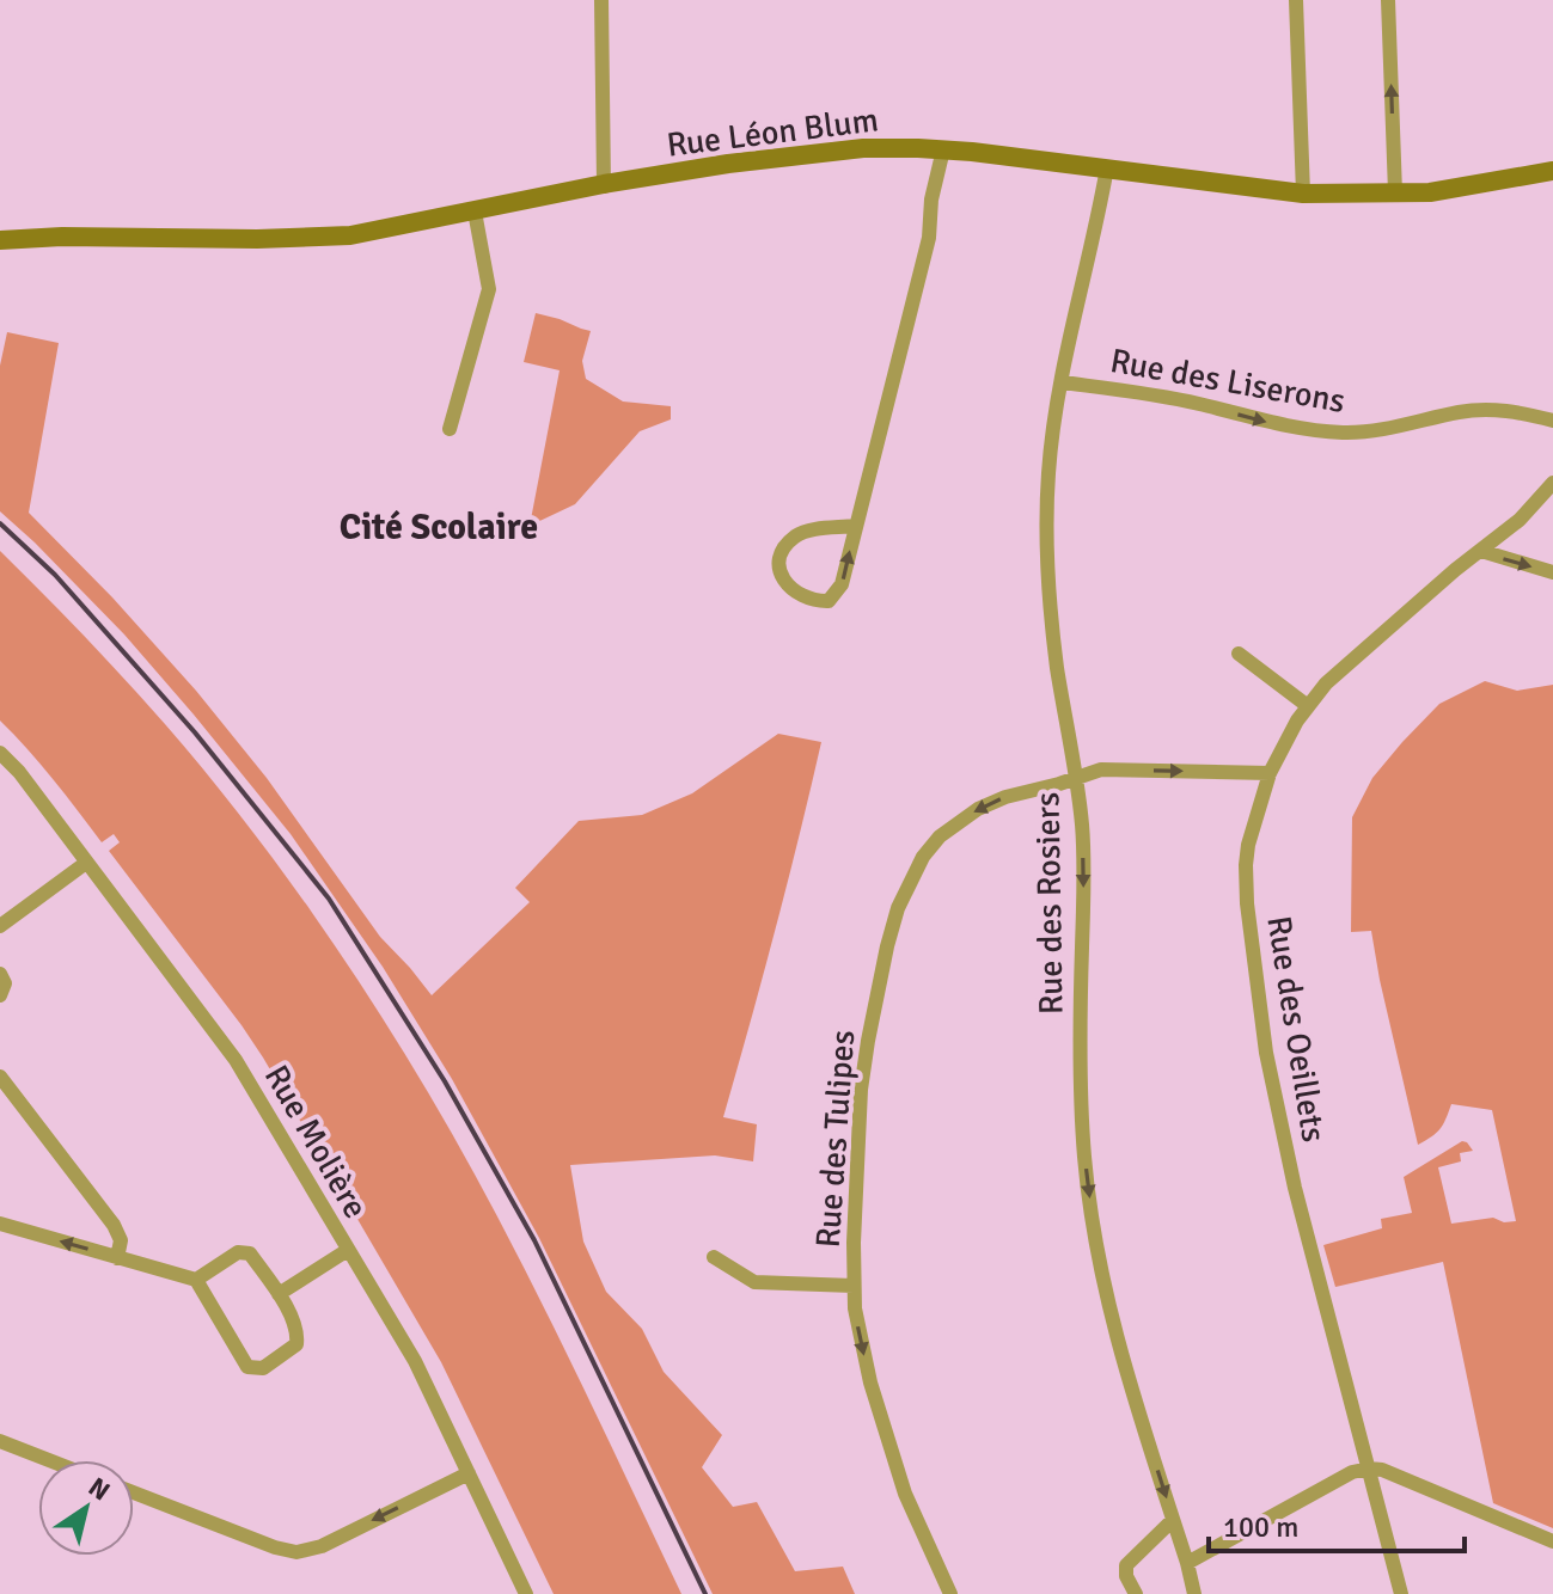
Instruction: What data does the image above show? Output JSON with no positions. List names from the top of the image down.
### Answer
{
  "streets": {
    "street": [
      "Rue Léon Blum",
      "Rue des Liserons",
      "Rue des Rosiers",
      "Rue des Oeillets",
      "Rue des Tulipes",
      "Rue Molière"
    ]
  },
  "crossings": [
    ["Rue Léon Blum", "Rue des Rosiers"],
    ["Rue des Liserons", "Rue des Rosiers"],
    ["Rue des Rosiers", "Rue des Tulipes"],
    ["Rue des Oeillets", "Rue des Tulipes"]
  ],
  "one_way": ["Rue des Liserons", "Rue des Rosiers"],
  "districts": ["Cité Scolaire"],
  "scale_bar": "100 m",
  "north": "top right"
}
